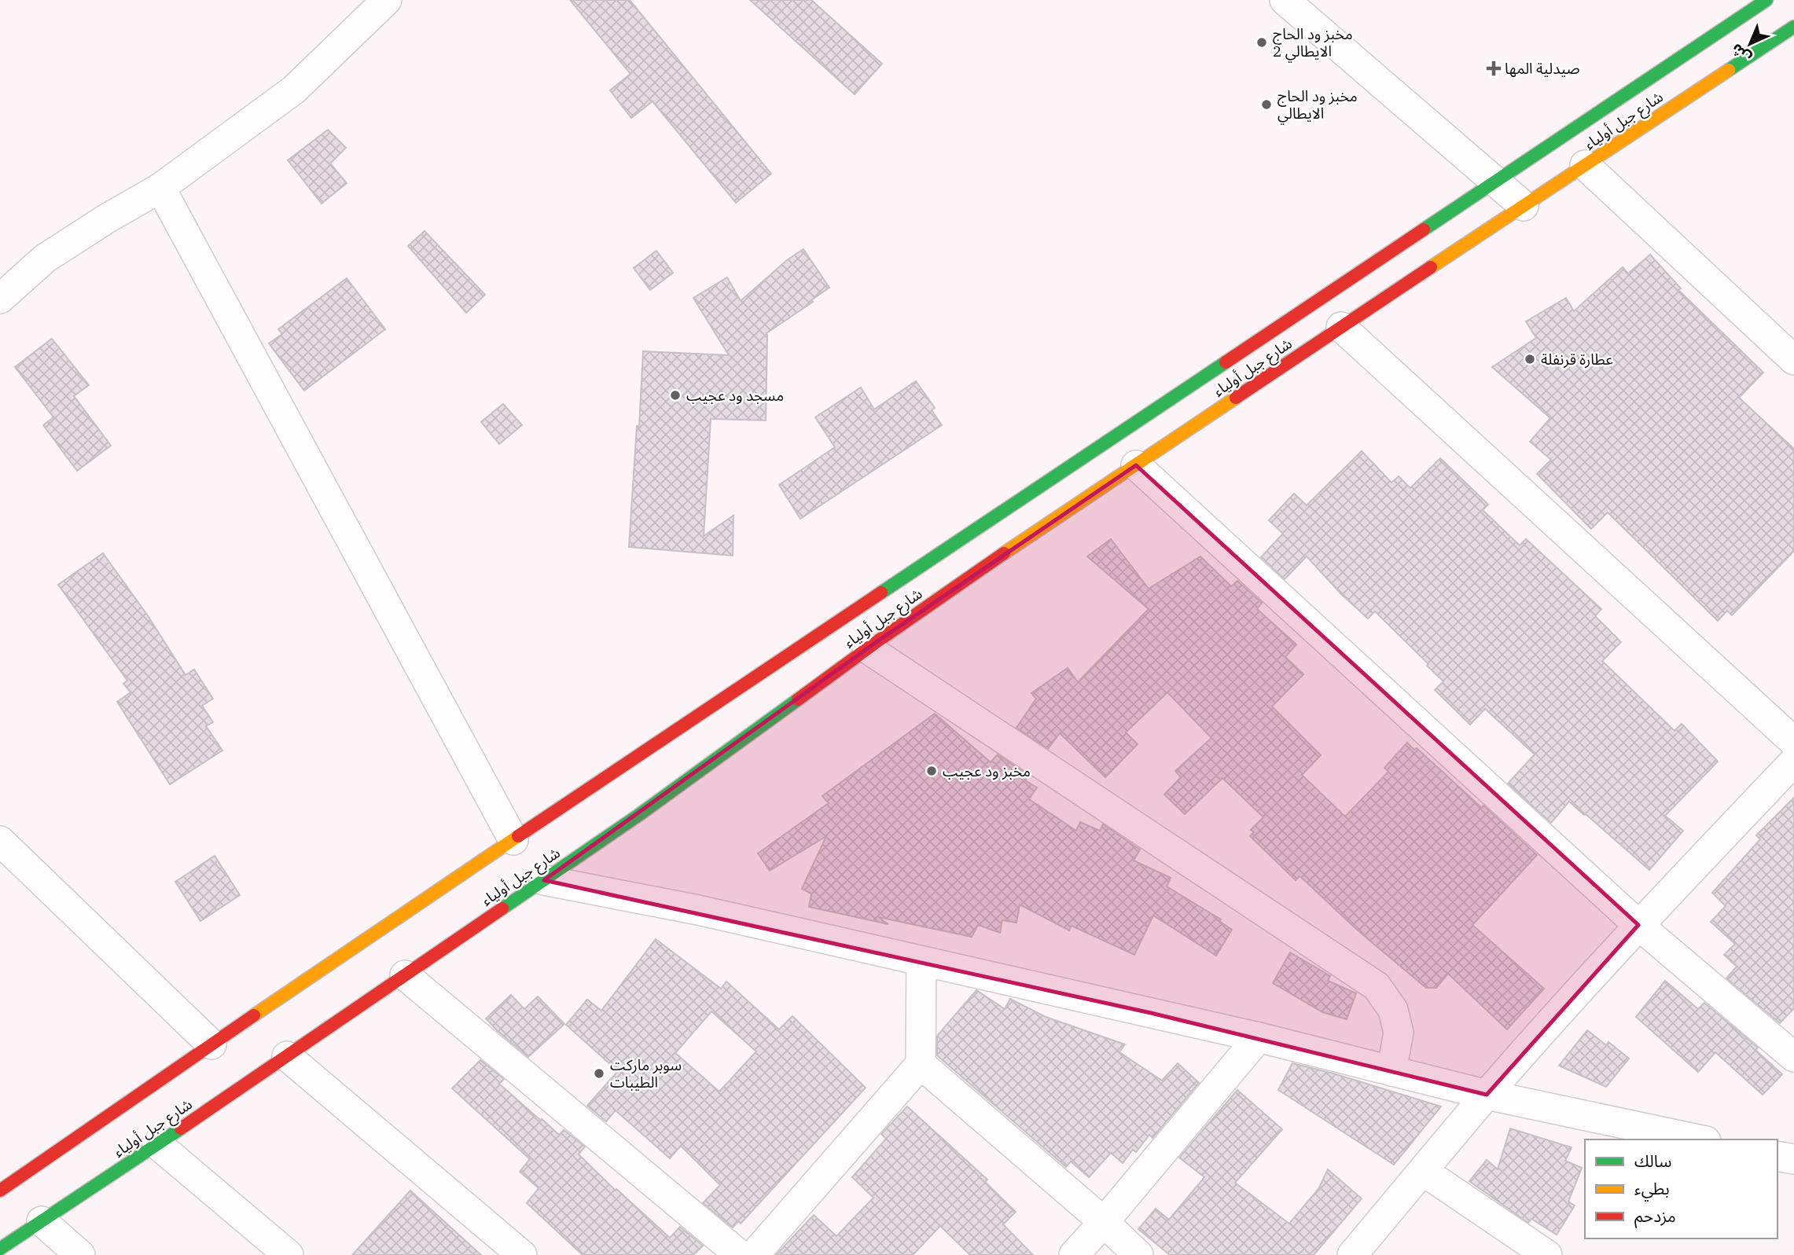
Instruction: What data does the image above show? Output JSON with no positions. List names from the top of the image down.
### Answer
{
  "streets": {
    "main road": ["شارع جبل أولياء"]
  },
  "places": {
    "other": [
      "مخبز ود الحاج الايطالي 2",
      "مخبز ود الحاج الايطالي",
      "عطارة قرنفلة",
      "مسجد ود عجيب",
      "مخبز ود عجيب",
      "سوبر ماركت الطيبات"
    ],
    "health": ["صيدلية المها"]
  },
  "legend": ["سالك", "بطيء", "مزدحم"],
  "north": "bottom left"
}
